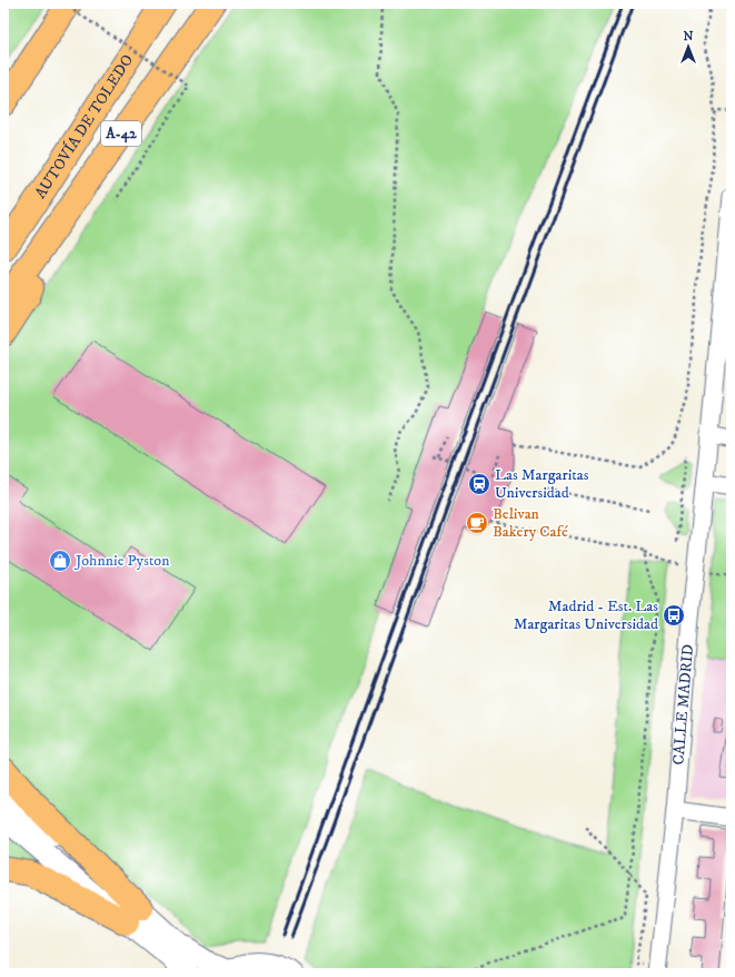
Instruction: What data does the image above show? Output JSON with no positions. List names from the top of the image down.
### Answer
{
  "streets": {
    "highway": ["AUTOVÍA DE TOLEDO", "A-42"],
    "street": ["CALLE MADRID"]
  },
  "places": {
    "station": ["Las Margaritas Universidad"],
    "cafe": ["Belivan Bakery Café"],
    "shop": ["Johnnie Pyston"],
    "bus stop": ["Madrid - Est. Las Margaritas Universidad"]
  },
  "north": "top"
}
